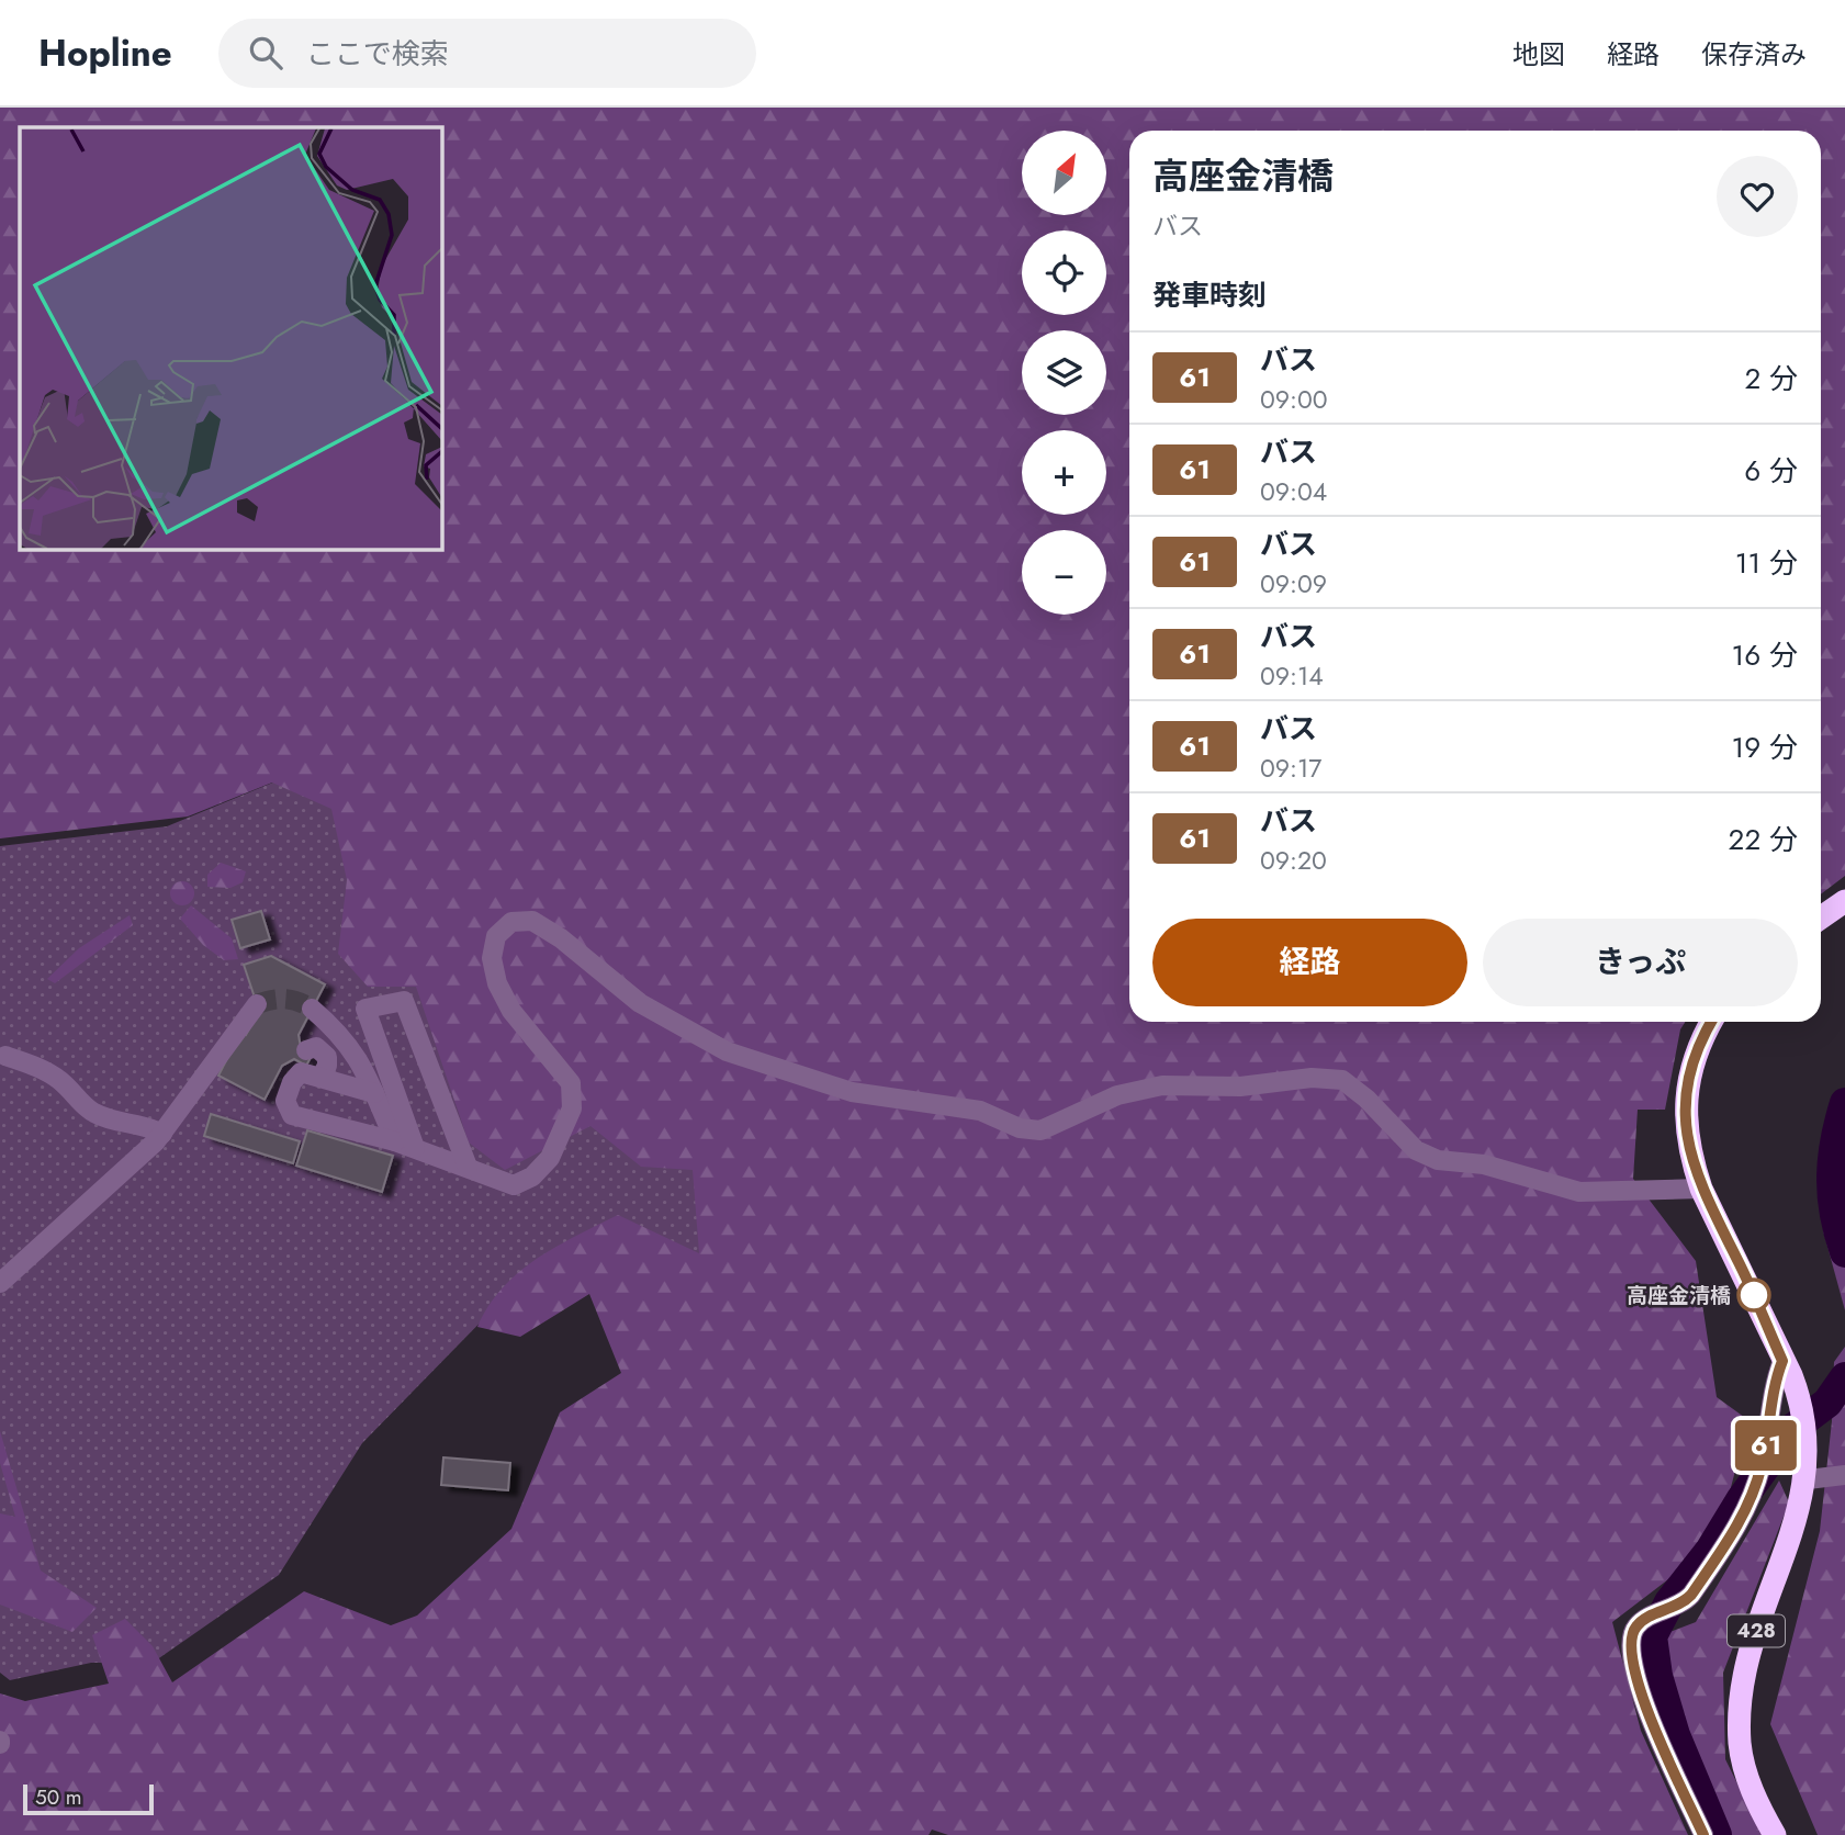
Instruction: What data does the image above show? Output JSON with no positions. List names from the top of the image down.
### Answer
{
  "streets": {
    "highway": ["428"]
  },
  "places": ["高座金清橋"],
  "lines": ["bus line 61"],
  "scale_bar": "50 m",
  "north": "top right",
  "page": {
    "header": "Hopline",
    "search": "ここで検索",
    "nav": ["地図", "経路", "保存済み"],
    "on_map": "61",
    "map_buttons": ["+", "−"],
    "heading": [
      ["高座金清橋", "バス"],
      "発車時刻"
    ],
    "list": [
      {
        "mark": "61",
        "name": "バス",
        "note": "09:00",
        "value": "2 分"
      },
      {
        "mark": "61",
        "name": "バス",
        "note": "09:04",
        "value": "6 分"
      },
      {
        "mark": "61",
        "name": "バス",
        "note": "09:09",
        "value": "11 分"
      },
      {
        "mark": "61",
        "name": "バス",
        "note": "09:14",
        "value": "16 分"
      },
      {
        "mark": "61",
        "name": "バス",
        "note": "09:17",
        "value": "19 分"
      },
      {
        "mark": "61",
        "name": "バス",
        "note": "09:20",
        "value": "22 分"
      }
    ],
    "buttons": ["経路", "きっぷ"],
    "scale": "50 m"
  }
}
